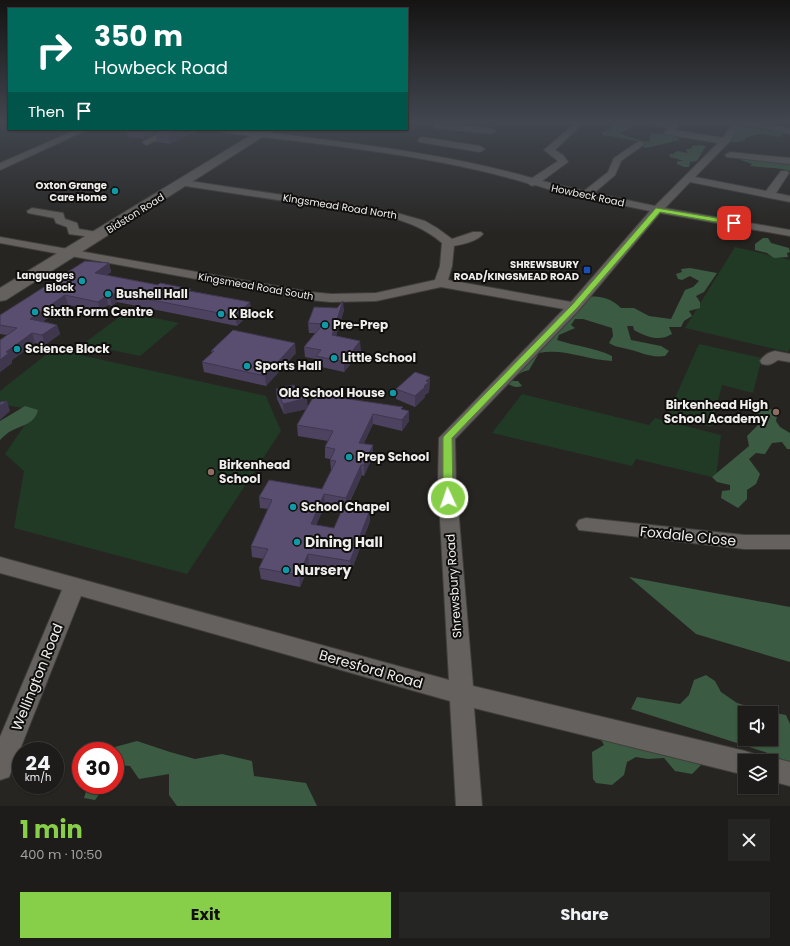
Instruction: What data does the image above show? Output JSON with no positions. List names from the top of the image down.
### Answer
{
  "streets": {
    "main road": ["Bidston Road"],
    "street": [
      "Howbeck Road",
      "Kingsmead Road North",
      "Kingsmead Road South",
      "Foxdale Close",
      "Shrewsbury Road",
      "Beresford Road",
      "Wellington Road"
    ]
  },
  "crossings": [
    ["Howbeck Road", "Shrewsbury Road"],
    ["Kingsmead Road North", "Bidston Road"],
    ["Bidston Road", "Kingsmead Road South"],
    ["Shrewsbury Road", "Beresford Road"],
    ["Beresford Road", "Wellington Road"]
  ],
  "places": {
    "other": [
      "Oxton Grange Care Home",
      "Languages Block",
      "Bushell Hall",
      "Sixth Form Centre",
      "K Block",
      "Pre-Prep",
      "Science Block",
      "Little School",
      "Sports Hall",
      "Old School House",
      "Birkenhead High School Academy",
      "Prep School",
      "Birkenhead School",
      "School Chapel",
      "Dining Hall",
      "Nursery"
    ],
    "transit": ["SHREWSBURY ROAD/KINGSMEAD ROAD"]
  },
  "page": {
    "turn": ["350 m", "Howbeck Road"],
    "then": "Then",
    "speed": "24 km/h",
    "limit": "30",
    "heading": ["1 min", "400 m · 10:50"],
    "buttons": ["Exit", "Share"]
  }
}
